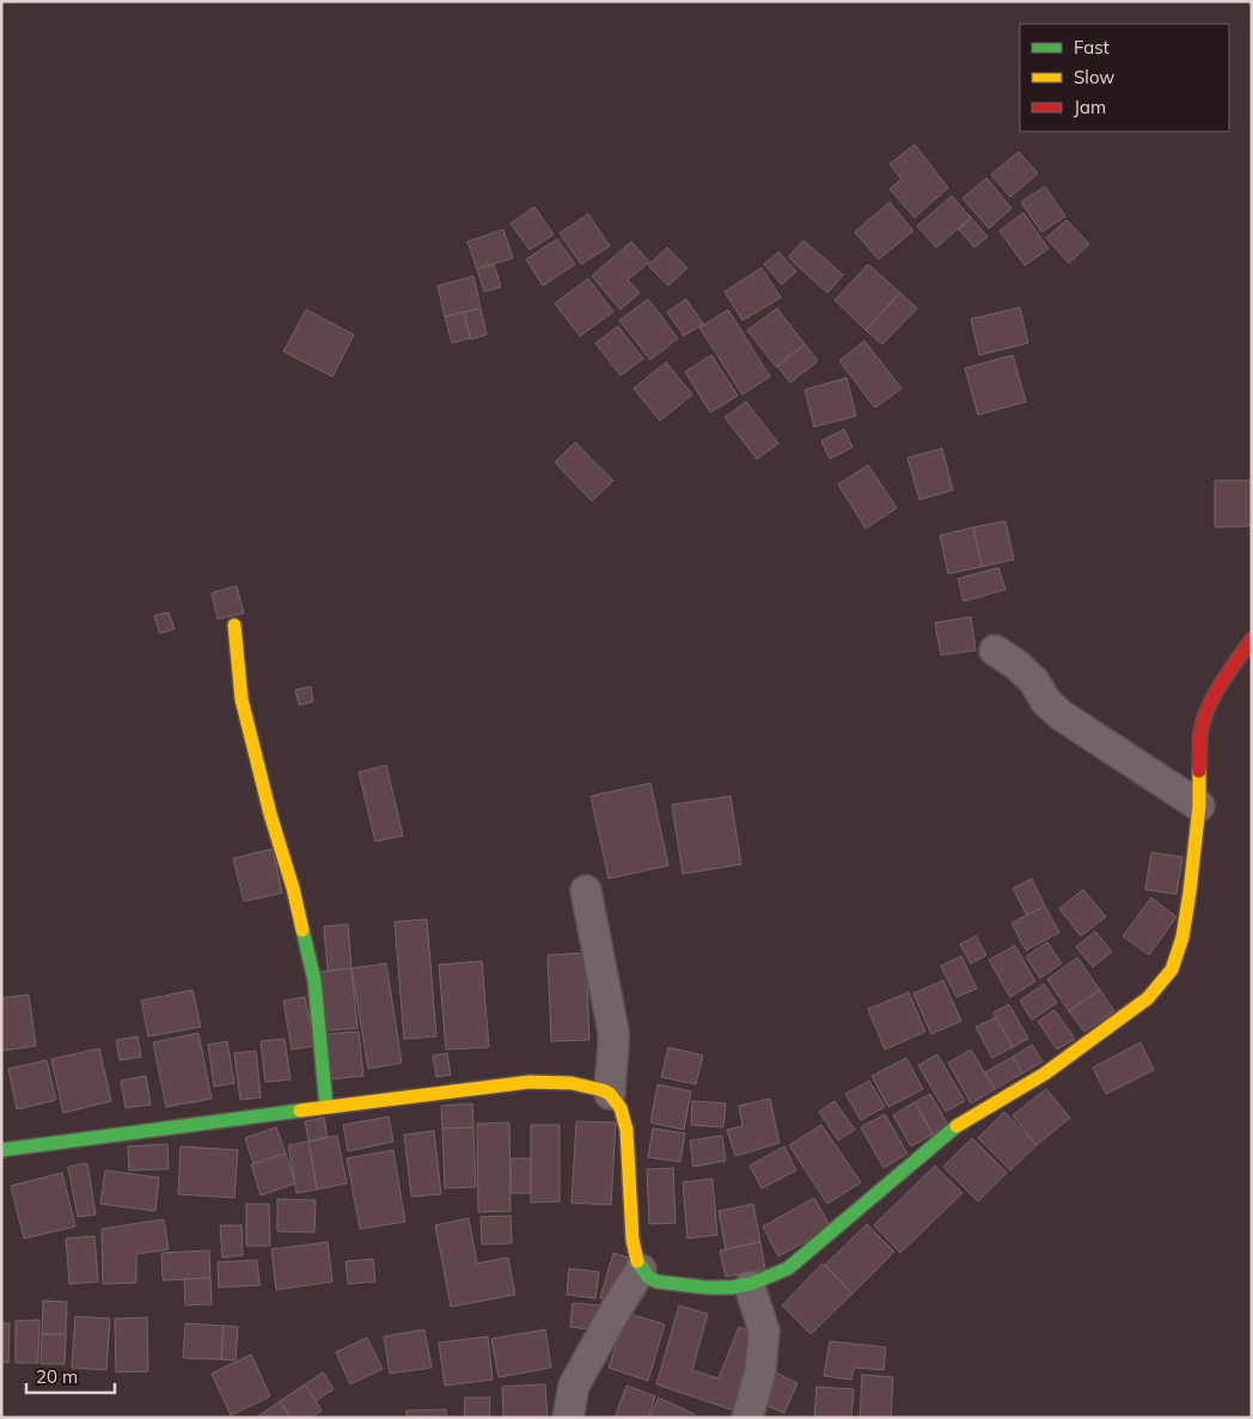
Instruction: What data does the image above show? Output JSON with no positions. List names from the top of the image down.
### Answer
{
  "legend": ["Fast", "Slow", "Jam"],
  "scale_bar": "20 m"
}
